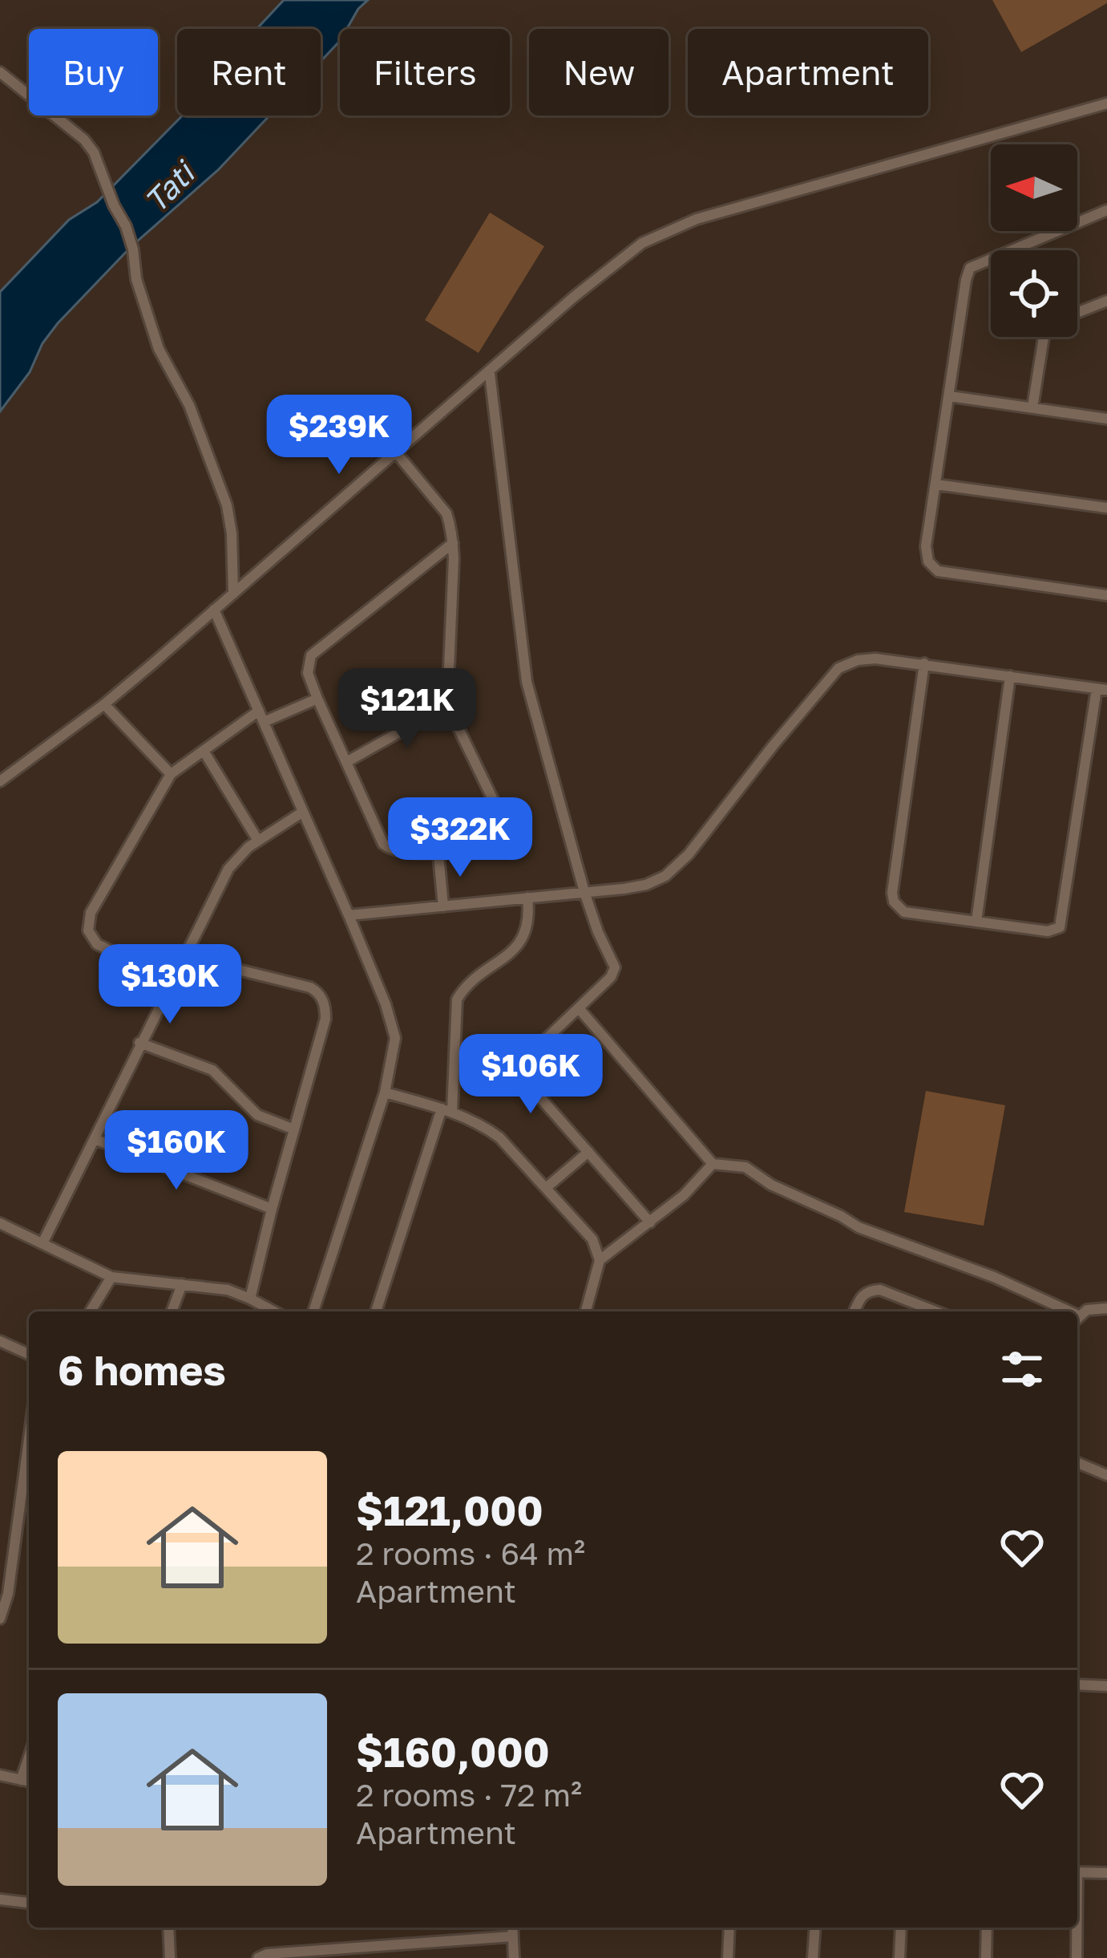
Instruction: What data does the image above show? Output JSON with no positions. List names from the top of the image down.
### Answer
{
  "water": ["Tati"],
  "north": "left",
  "page": {
    "chip": [
      "Buy",
      "Rent",
      "Filters",
      "New",
      "Apartment"
    ],
    "price": [
      "$239K",
      "$121K",
      "$322K",
      "$130K",
      "$106K",
      "$160K"
    ],
    "heading": "6 homes",
    "list": [
      {
        "name": "$121,000",
        "note": "2 rooms · 64 m² · Apartment"
      },
      {
        "name": "$160,000",
        "note": "2 rooms · 72 m² · Apartment"
      }
    ]
  }
}
